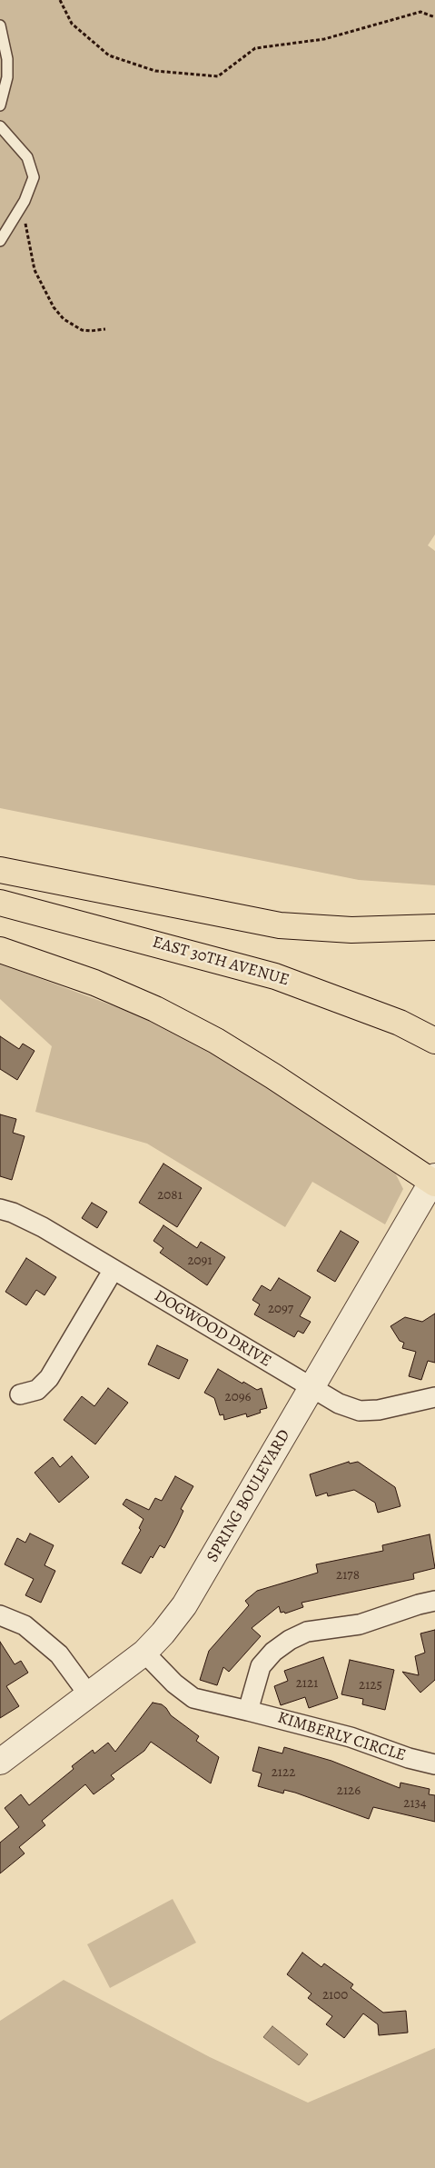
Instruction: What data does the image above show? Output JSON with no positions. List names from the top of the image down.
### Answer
{
  "streets": {
    "main road": ["EAST 30TH AVENUE"],
    "street": ["DOGWOOD DRIVE", "SPRING BOULEVARD", "KIMBERLY CIRCLE"]
  },
  "crossings": [
    ["DOGWOOD DRIVE", "SPRING BOULEVARD"],
    ["SPRING BOULEVARD", "KIMBERLY CIRCLE"]
  ],
  "house_numbers": [
    "2081",
    "2091",
    "2097",
    "2096",
    "2178",
    "2121",
    "2125",
    "2122",
    "2126",
    "2134",
    "2100"
  ]
}
